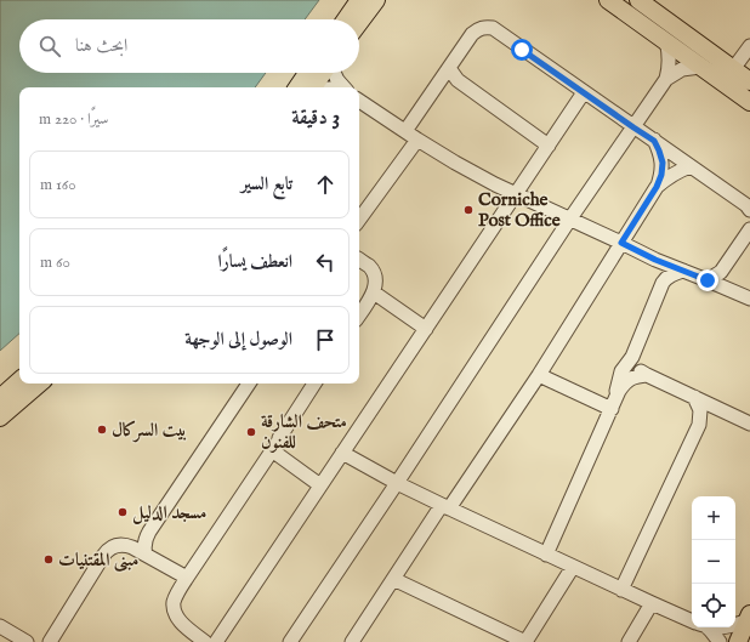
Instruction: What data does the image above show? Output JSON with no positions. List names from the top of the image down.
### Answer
{
  "places": [
    "Corniche Post Office",
    "بيت السركال",
    "متحف الشارقة للفنون",
    "مسجد الدليل",
    "مبنى المقتنيات"
  ],
  "page": {
    "search": "ابحث هنا",
    "heading": ["3 دقيقة", "سيرًا · 220 m"],
    "list": [
      ["تابع السير", "160 m"],
      ["انعطف يسارًا", "60 m"],
      "الوصول إلى الوجهة"
    ],
    "map_buttons": ["+", "−"]
  }
}
